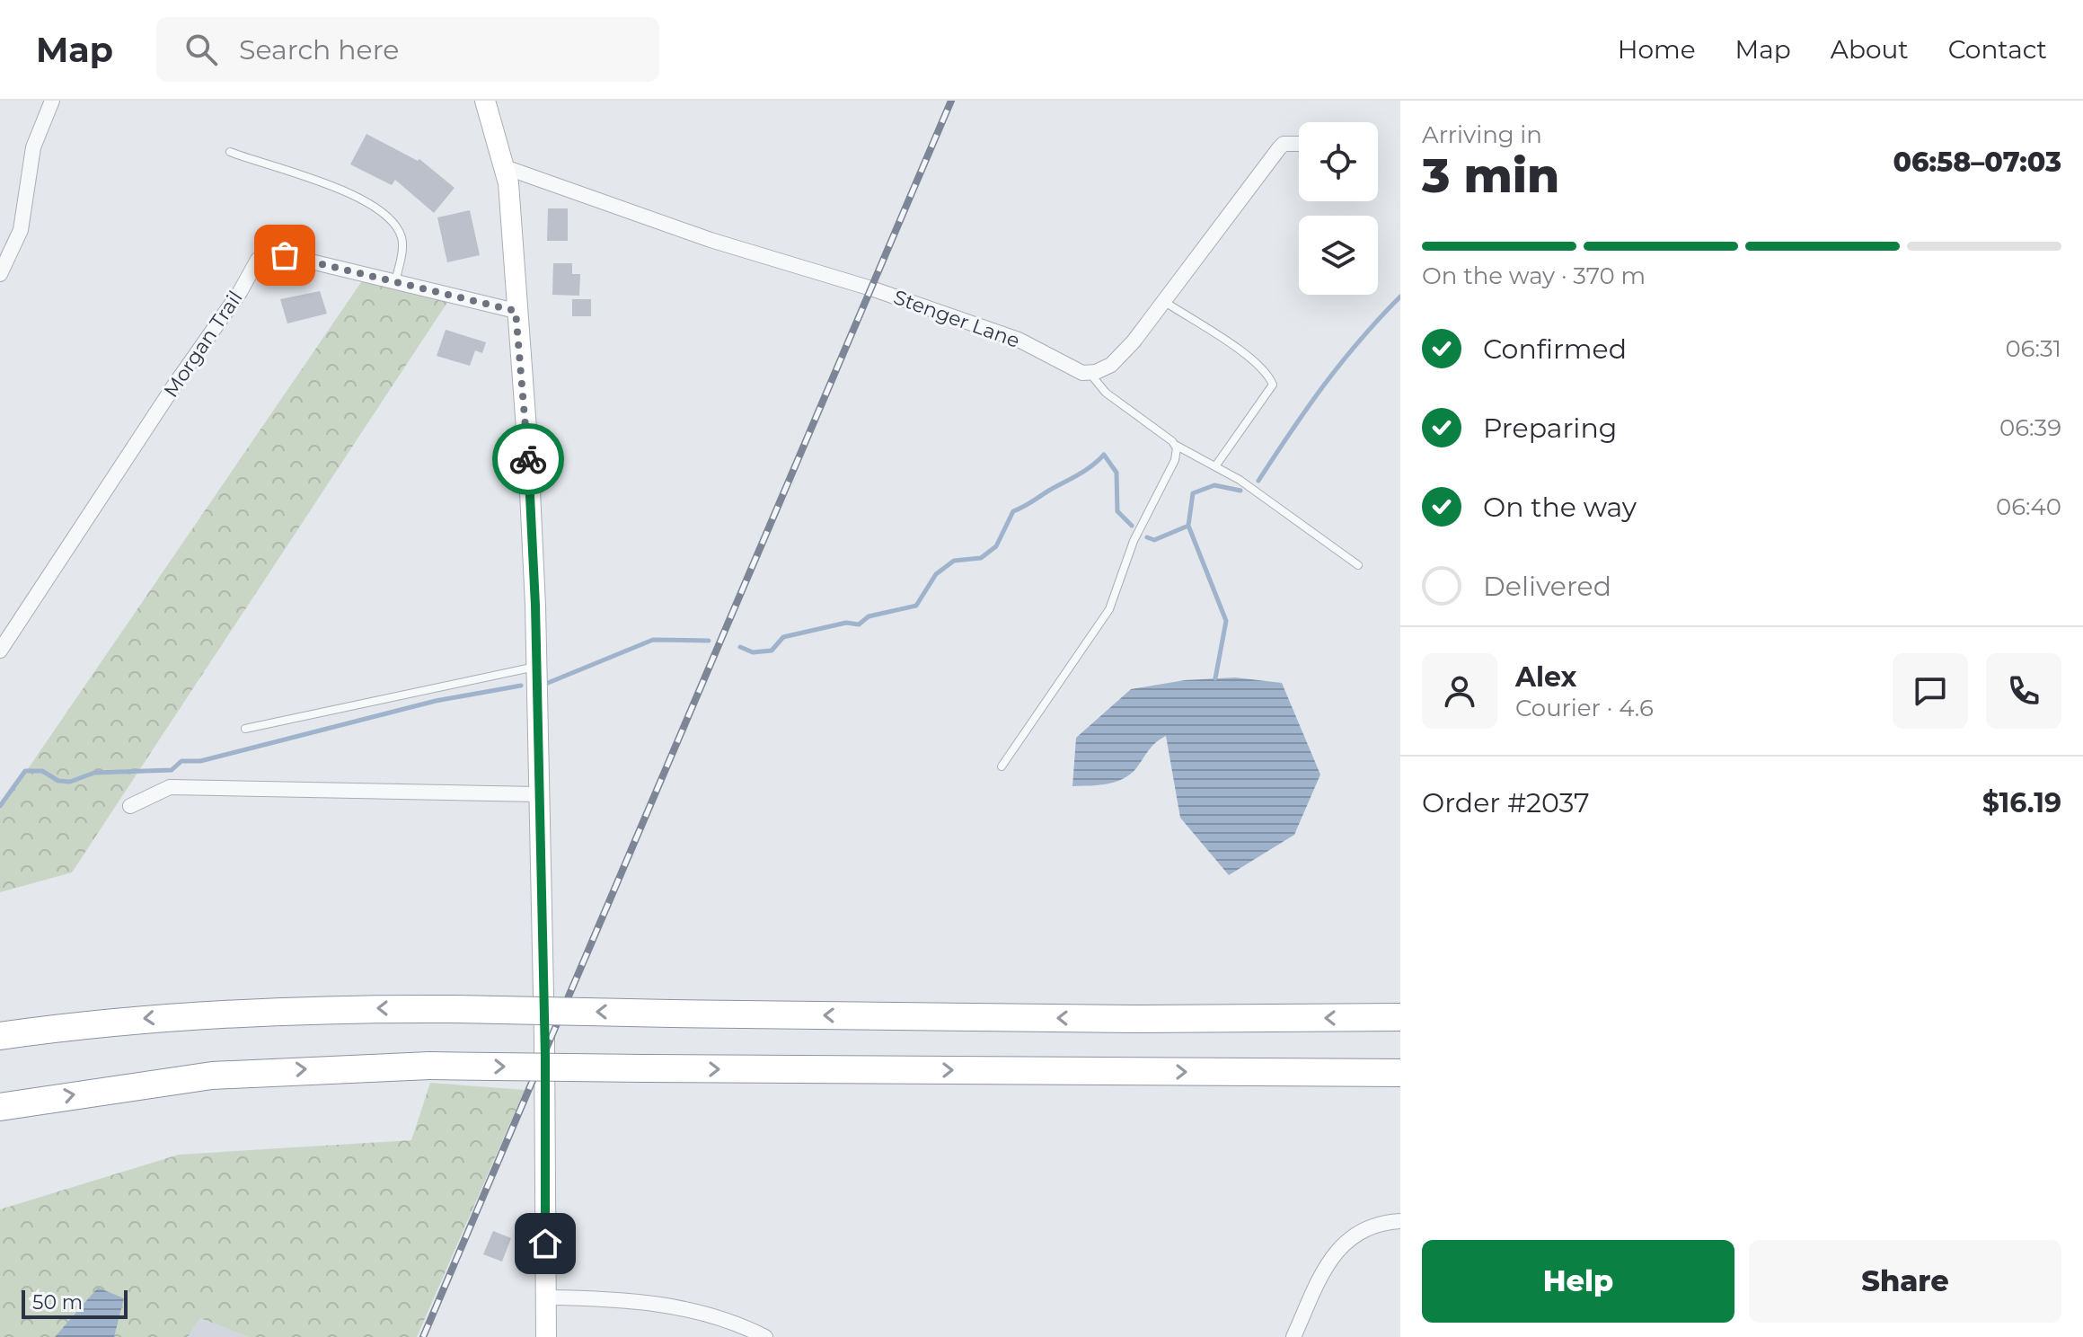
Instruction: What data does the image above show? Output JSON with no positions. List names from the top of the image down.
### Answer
{
  "streets": {
    "street": ["Stenger Lane", "Morgan Trail"]
  },
  "scale_bar": "50 m",
  "page": {
    "header": "Map",
    "search": "Search here",
    "nav": [
      "Home",
      "Map",
      "About",
      "Contact"
    ],
    "heading": ["3 min", "Arriving in", "06:58–07:03"],
    "panel": [
      "Alex",
      "Courier · 4.6",
      "Order #2037",
      "$16.19"
    ],
    "bar": "On the way · 370 m",
    "list": [
      ["Confirmed", "06:31"],
      ["Preparing", "06:39"],
      ["On the way", "06:40"],
      "Delivered"
    ],
    "buttons": ["Help", "Share"],
    "scale": "50 m"
  }
}
